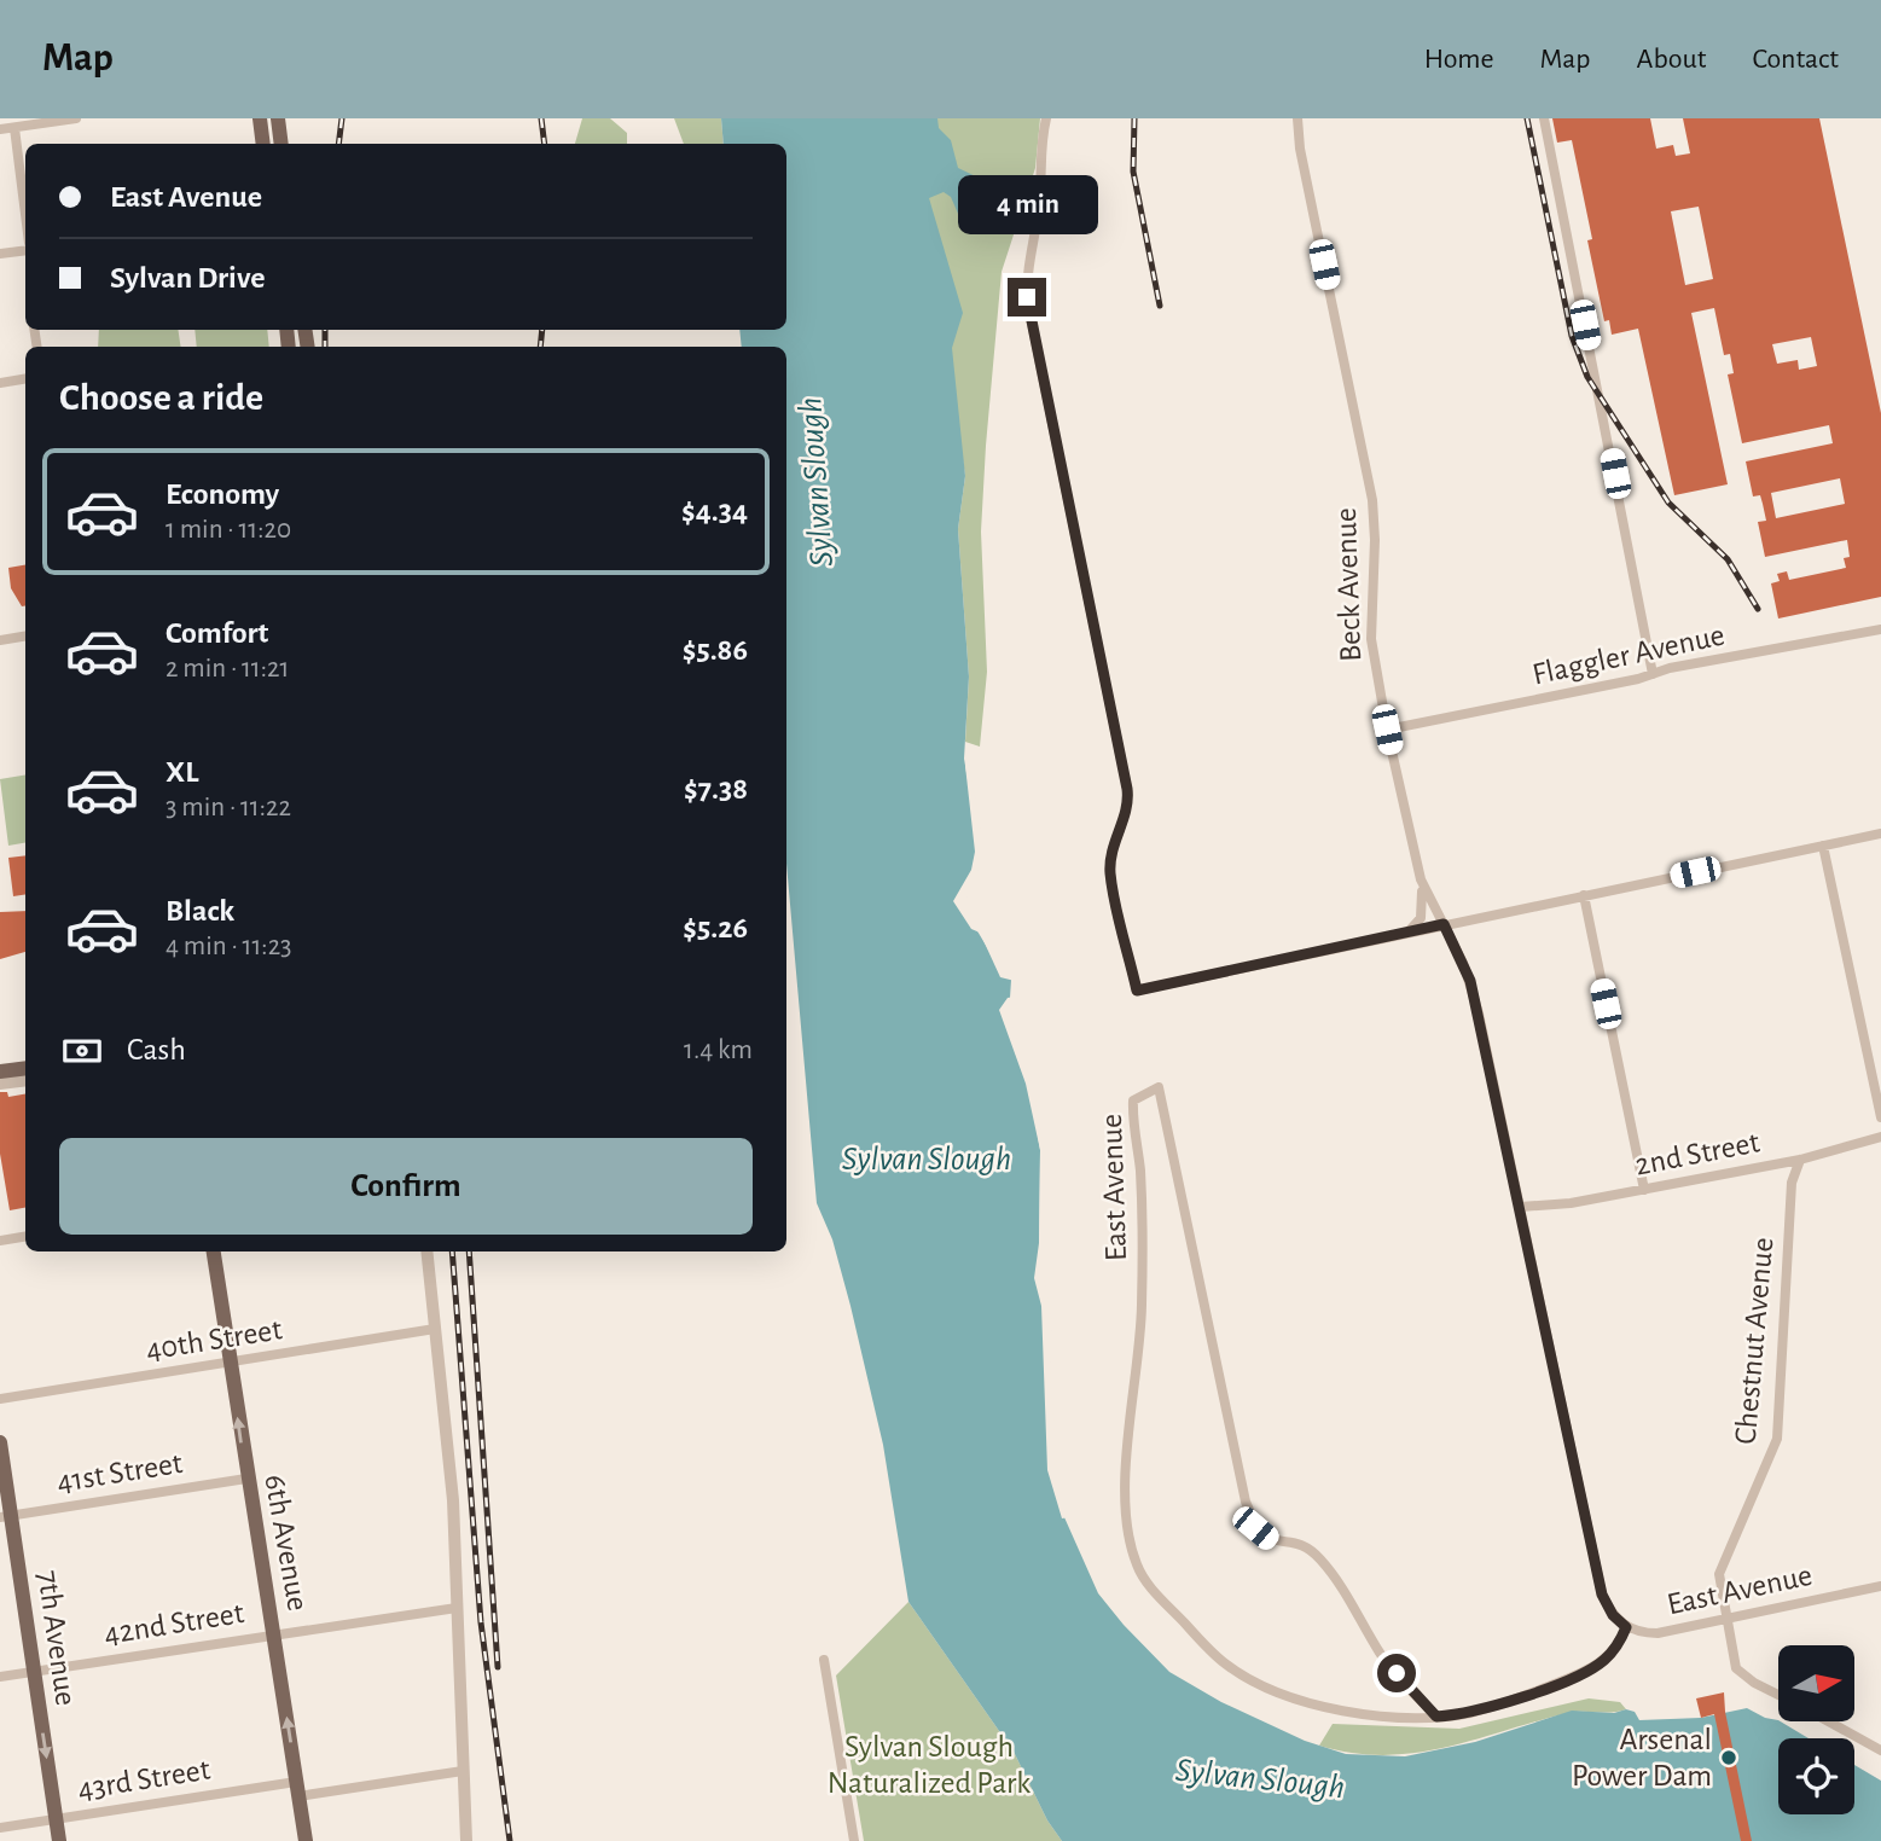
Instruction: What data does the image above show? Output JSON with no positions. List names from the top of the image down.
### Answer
{
  "streets": {
    "main road": ["6th Avenue", "7th Avenue"],
    "street": [
      "Beck Avenue",
      "Flaggler Avenue",
      "2nd Street",
      "East Avenue",
      "40th Street",
      "Chestnut Avenue",
      "41st Street",
      "42nd Street",
      "43rd Street"
    ]
  },
  "crossings": [
    ["Beck Avenue", "Flaggler Avenue"],
    ["Beck Avenue", "2nd Street"],
    ["Beck Avenue", "East Avenue"],
    ["2nd Street", "Chestnut Avenue"],
    ["East Avenue", "Chestnut Avenue"],
    ["40th Street", "6th Avenue"],
    ["41st Street", "6th Avenue"],
    ["41st Street", "7th Avenue"],
    ["6th Avenue", "42nd Street"],
    ["6th Avenue", "43rd Street"],
    ["42nd Street", "7th Avenue"],
    ["7th Avenue", "43rd Street"]
  ],
  "one_way": ["6th Avenue", "7th Avenue"],
  "water": ["Sylvan Slough"],
  "parks": ["Sylvan Slough Naturalized Park"],
  "places": ["Arsenal Power Dam"],
  "north": "right",
  "page": {
    "header": "Map",
    "nav": [
      "Home",
      "Map",
      "About",
      "Contact"
    ],
    "banner": ["East Avenue", "Sylvan Drive"],
    "bubble": "4 min",
    "heading": "Choose a ride",
    "list": [
      {
        "name": "Economy",
        "note": "1 min · 11:20",
        "value": "$4.34"
      },
      {
        "name": "Comfort",
        "note": "2 min · 11:21",
        "value": "$5.86"
      },
      {
        "name": "XL",
        "note": "3 min · 11:22",
        "value": "$7.38"
      },
      {
        "name": "Black",
        "note": "4 min · 11:23",
        "value": "$5.26"
      }
    ],
    "pay": ["Cash", "1.4 km"],
    "buttons": "Confirm"
  }
}
